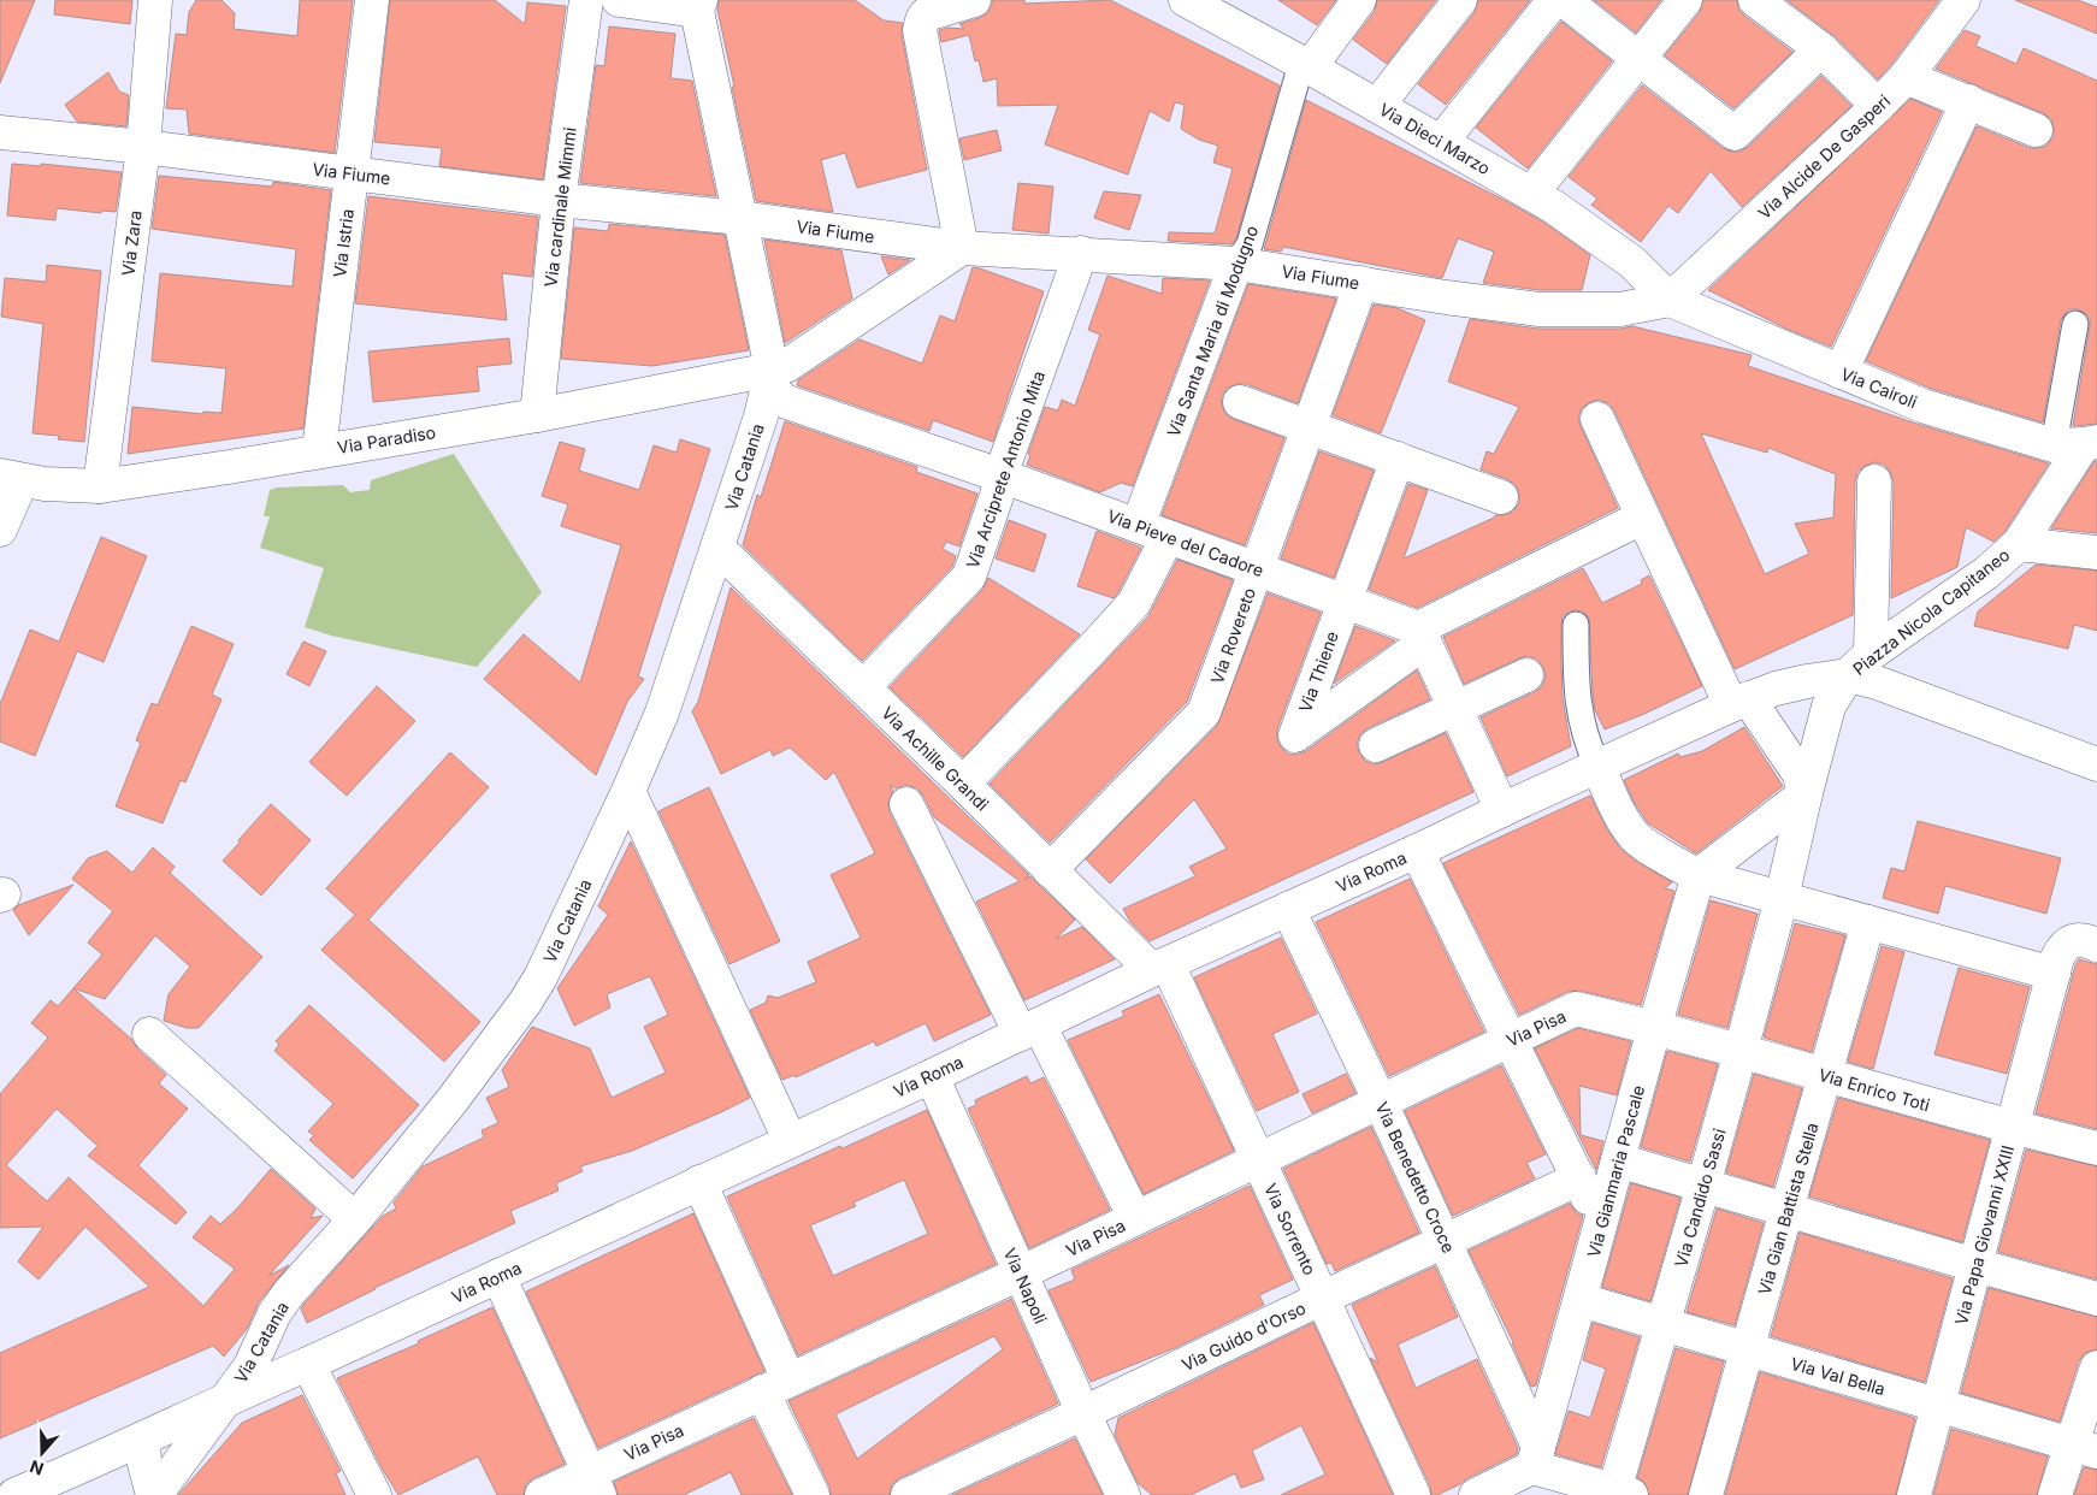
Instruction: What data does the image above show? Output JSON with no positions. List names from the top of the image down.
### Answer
{
  "streets": {
    "street": [
      "Via Dieci Marzo",
      "Via Alcide De Gasperi",
      "Via Fiume",
      "Via cardinale Mimmi",
      "Via Zara",
      "Via Istria",
      "Via Santa Maria di Modugno",
      "Via Cairoli",
      "Via Paradiso",
      "Via Catania",
      "Via Arciprete Antonio Mita",
      "Via Pieve del Cadore",
      "Piazza Nicola Capitaneo",
      "Via Rovereto",
      "Via Thiene",
      "Via Achille Grandi",
      "Via Roma",
      "Via Pisa",
      "Via Enrico Toti",
      "Via Gianmaria Pascale",
      "Via Benedetto Croce",
      "Via Candido Sassi",
      "Via Gian Battista Stella",
      "Via Sorrento",
      "Via Papa Giovanni XXIII",
      "Via Napoli",
      "Via Guido d'Orso",
      "Via Val Bella"
    ]
  },
  "crossings": [
    ["Via Dieci Marzo", "Via Alcide De Gasperi"],
    ["Via Dieci Marzo", "Via Fiume"],
    ["Via Dieci Marzo", "Via Santa Maria di Modugno"],
    ["Via Dieci Marzo", "Via Cairoli"],
    ["Via Alcide De Gasperi", "Via Fiume"],
    ["Via Alcide De Gasperi", "Via Cairoli"],
    ["Via Fiume", "Via cardinale Mimmi"],
    ["Via Fiume", "Via Zara"],
    ["Via Fiume", "Via Istria"],
    ["Via Fiume", "Via Santa Maria di Modugno"],
    ["Via Fiume", "Via Cairoli"],
    ["Via Fiume", "Via Paradiso"],
    ["Via Fiume", "Via Arciprete Antonio Mita"],
    ["Via Fiume", "Via Rovereto"],
    ["Via cardinale Mimmi", "Via Paradiso"],
    ["Via Zara", "Via Paradiso"],
    ["Via Istria", "Via Paradiso"],
    ["Via Santa Maria di Modugno", "Via Pieve del Cadore"],
    ["Via Santa Maria di Modugno", "Via Achille Grandi"],
    ["Via Paradiso", "Via Catania"],
    ["Via Paradiso", "Via Pieve del Cadore"],
    ["Via Catania", "Via Pieve del Cadore"],
    ["Via Catania", "Via Achille Grandi"],
    ["Via Catania", "Via Roma"],
    ["Via Arciprete Antonio Mita", "Via Pieve del Cadore"],
    ["Via Arciprete Antonio Mita", "Via Achille Grandi"],
    ["Via Pieve del Cadore", "Via Rovereto"],
    ["Via Pieve del Cadore", "Via Thiene"],
    ["Piazza Nicola Capitaneo", "Via Roma"],
    ["Piazza Nicola Capitaneo", "Via Candido Sassi"],
    ["Via Rovereto", "Via Achille Grandi"],
    ["Via Achille Grandi", "Via Roma"],
    ["Via Achille Grandi", "Via Sorrento"],
    ["Via Roma", "Via Benedetto Croce"],
    ["Via Roma", "Via Candido Sassi"],
    ["Via Roma", "Via Sorrento"],
    ["Via Roma", "Via Napoli"],
    ["Via Pisa", "Via Enrico Toti"],
    ["Via Pisa", "Via Gianmaria Pascale"],
    ["Via Pisa", "Via Benedetto Croce"],
    ["Via Pisa", "Via Sorrento"],
    ["Via Pisa", "Via Napoli"],
    ["Via Enrico Toti", "Via Gianmaria Pascale"],
    ["Via Enrico Toti", "Via Candido Sassi"],
    ["Via Enrico Toti", "Via Gian Battista Stella"],
    ["Via Enrico Toti", "Via Papa Giovanni XXIII"],
    ["Via Gianmaria Pascale", "Via Benedetto Croce"],
    ["Via Gianmaria Pascale", "Via Val Bella"],
    ["Via Benedetto Croce", "Via Guido d'Orso"],
    ["Via Candido Sassi", "Via Val Bella"],
    ["Via Gian Battista Stella", "Via Val Bella"],
    ["Via Sorrento", "Via Guido d'Orso"],
    ["Via Papa Giovanni XXIII", "Via Val Bella"],
    ["Via Napoli", "Via Guido d'Orso"]
  ],
  "north": "bottom"
}
